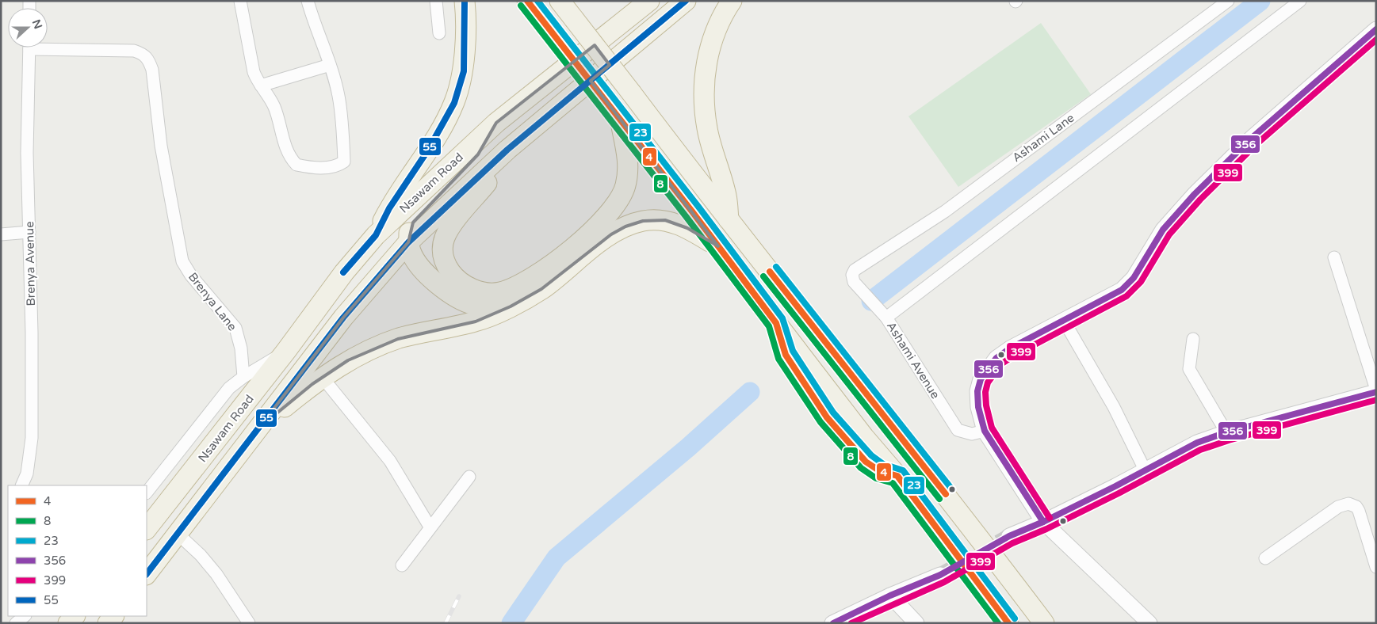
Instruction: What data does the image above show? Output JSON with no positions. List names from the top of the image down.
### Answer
{
  "streets": {
    "highway": ["Nsawam Road"],
    "street": [
      "Ashami Lane",
      "Brenya Avenue",
      "Brenya Lane",
      "Ashami Avenue"
    ]
  },
  "crossings": [
    ["Ashami Lane", "Ashami Avenue"]
  ],
  "lines": [
    "transit line 4",
    "transit line 23",
    "transit line 55",
    "transit line 8",
    "transit line 356",
    "transit line 399"
  ],
  "legend": [
    "4",
    "8",
    "23",
    "356",
    "399",
    "55"
  ],
  "north": "right"
}
